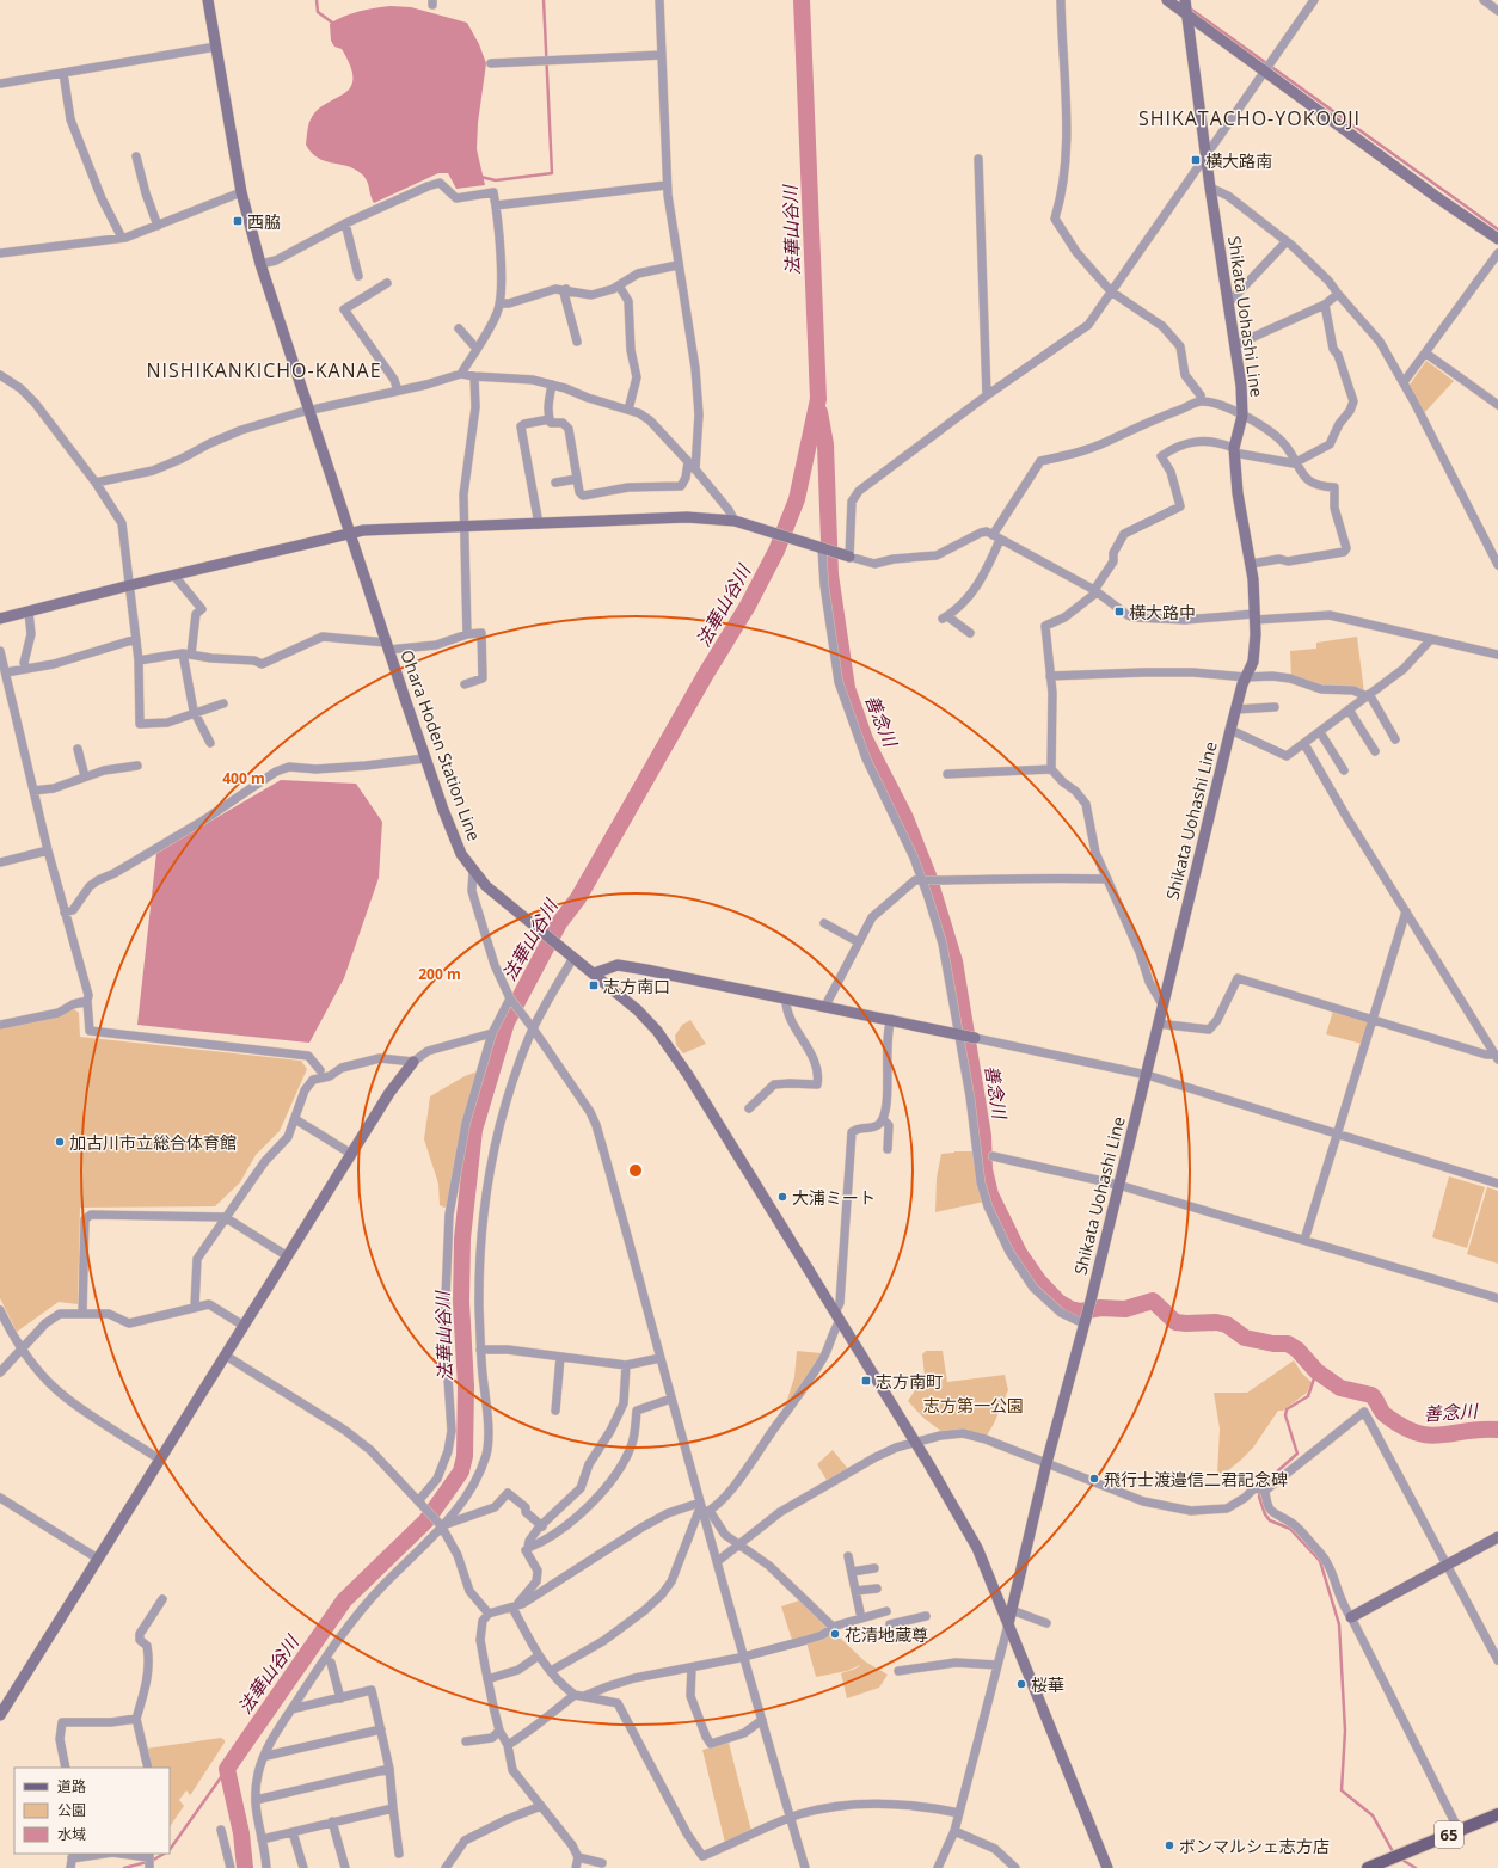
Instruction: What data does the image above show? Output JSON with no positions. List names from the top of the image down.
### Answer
{
  "streets": {
    "main road": ["Shikata Uohashi Line", "Ohara Hoden Station Line", "65"]
  },
  "crossings": [
    ["Shikata Uohashi Line", "Ohara Hoden Station Line"]
  ],
  "districts": ["SHIKATACHO-YOKOOJI", "NISHIKANKICHO-KANAE"],
  "water": ["法華山谷川", "善念川"],
  "parks": ["志方第一公園"],
  "places": {
    "transit": [
      "横大路南",
      "西脇",
      "横大路中",
      "志方南口",
      "志方南町"
    ],
    "other": [
      "加古川市立総合体育館",
      "大浦ミート",
      "飛行士渡邉信二君記念碑",
      "花清地蔵尊",
      "桜華",
      "ボンマルシェ志方店"
    ]
  },
  "legend": ["道路", "公園", "水域"],
  "rings": ["400 m", "200 m"]
}
